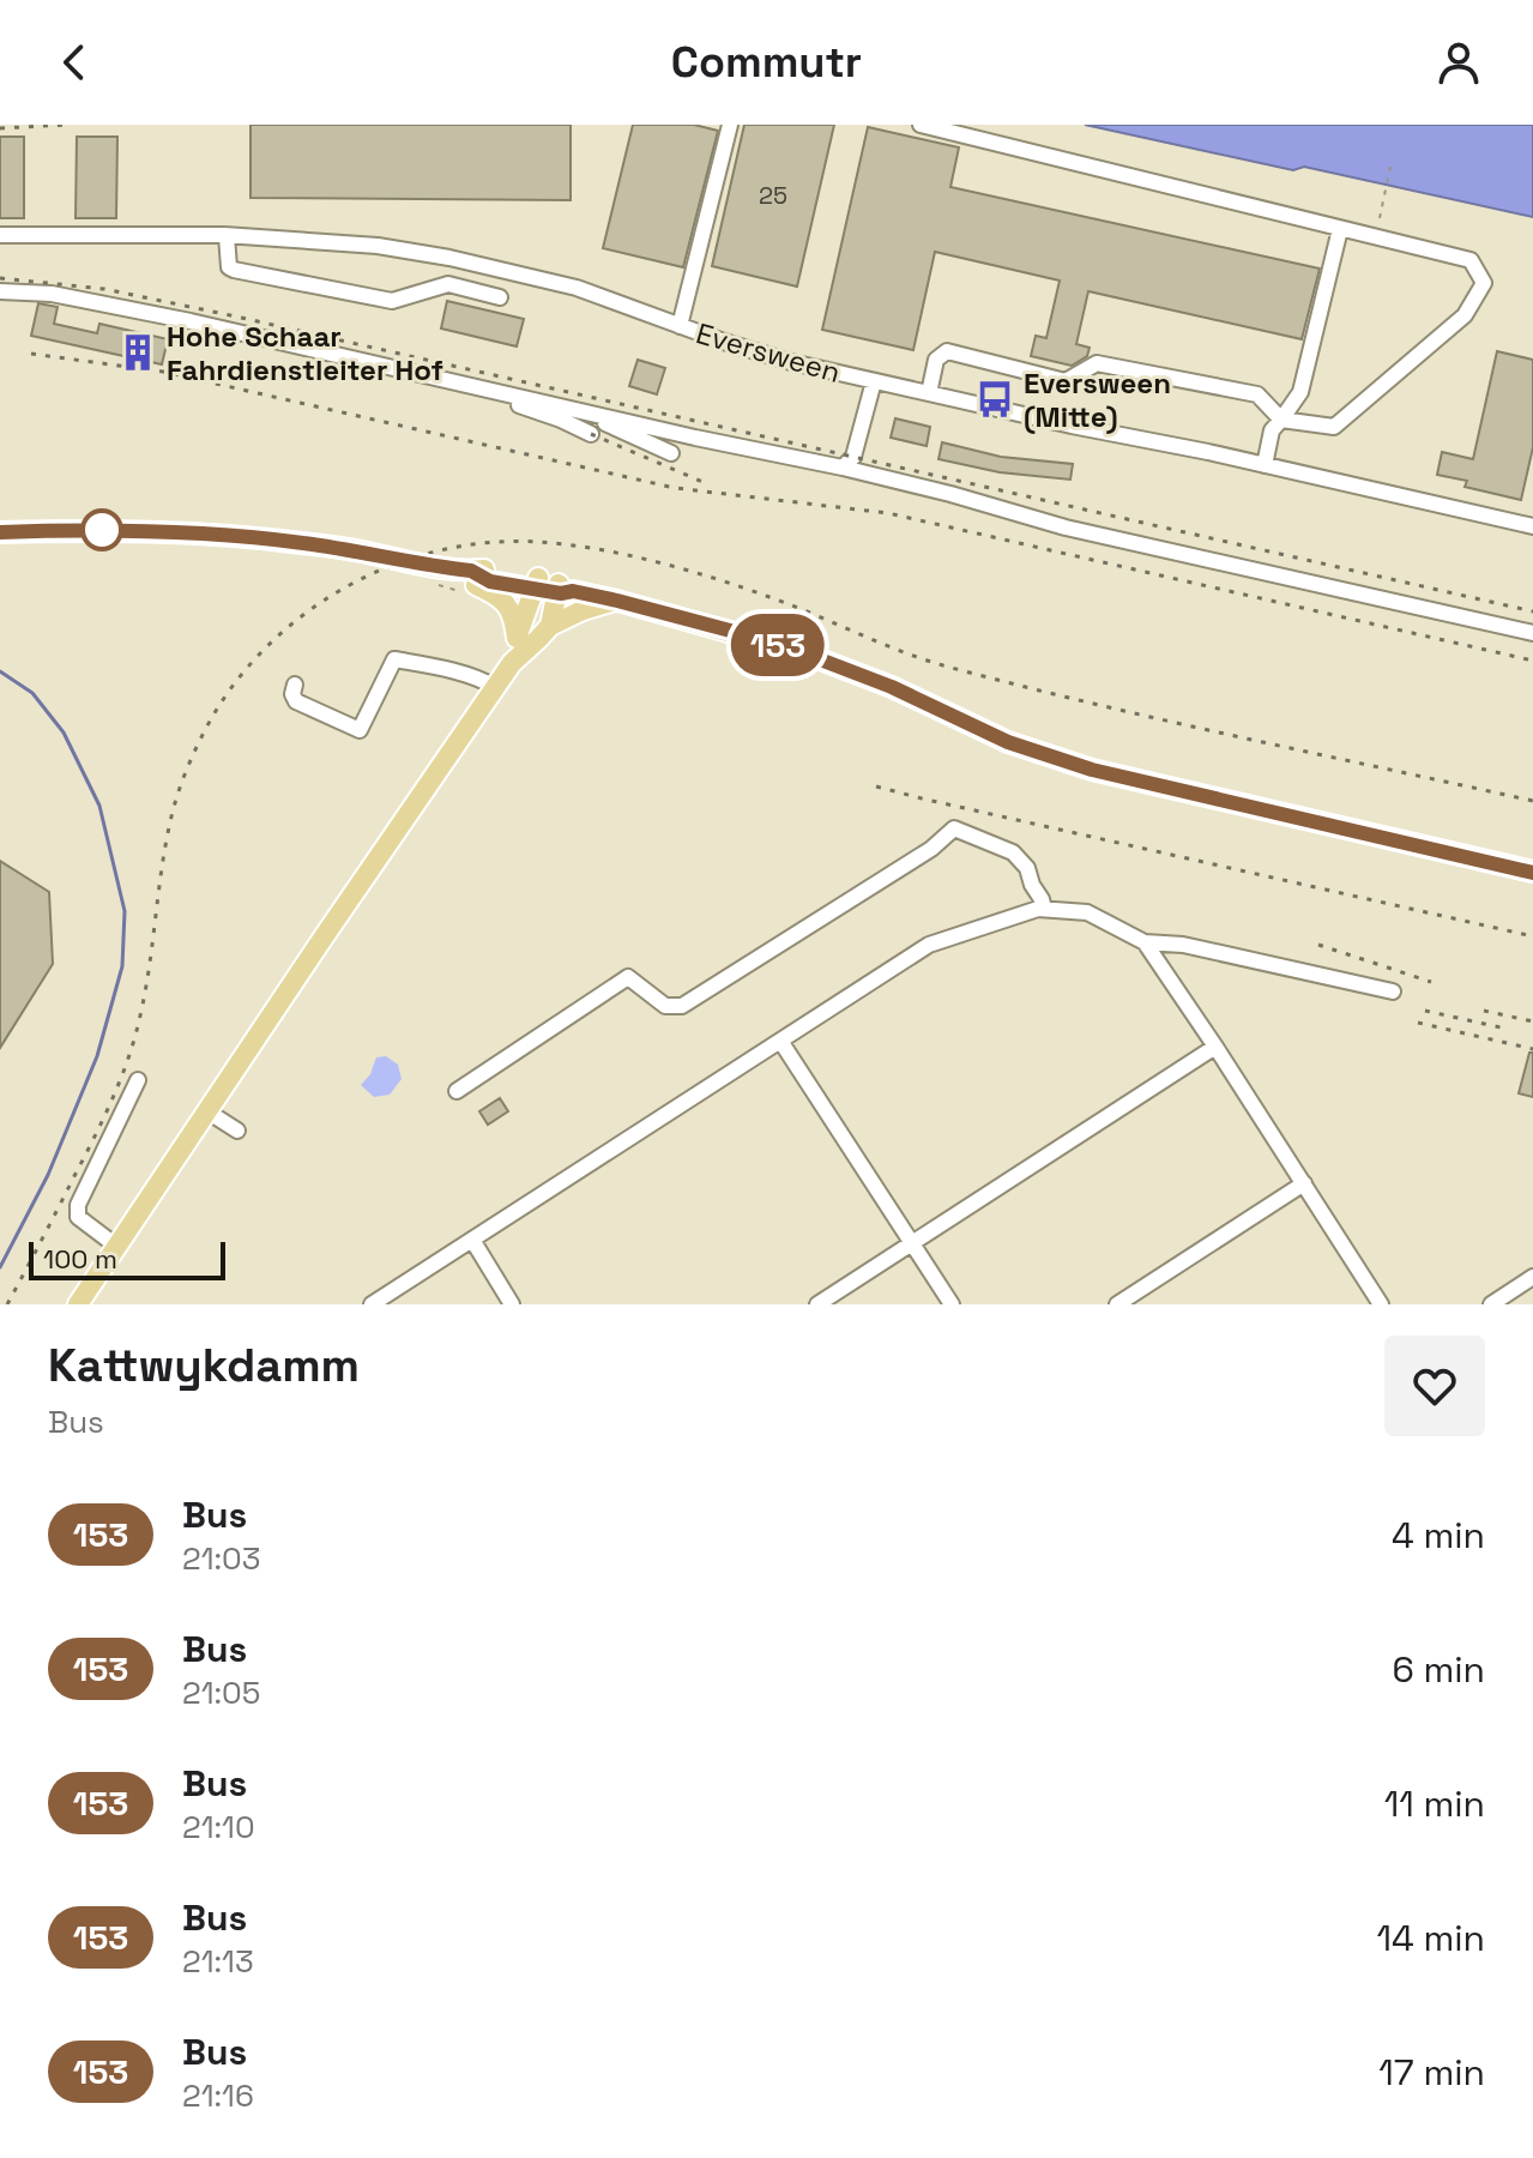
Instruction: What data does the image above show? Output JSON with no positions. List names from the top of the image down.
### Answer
{
  "streets": {
    "street": ["Eversween"]
  },
  "places": {
    "building": ["Hohe Schaar Fahrdienstleiter Hof"],
    "bus stop": ["Eversween (Mitte)"]
  },
  "lines": ["bus line 153"],
  "house_numbers": ["25"],
  "scale_bar": "100 m",
  "page": {
    "header": "Commutr",
    "on_map": "153",
    "scale": "100 m",
    "heading": ["Kattwykdamm", "Bus"],
    "list": [
      {
        "mark": "153",
        "name": "Bus",
        "note": "21:03",
        "value": "4 min"
      },
      {
        "mark": "153",
        "name": "Bus",
        "note": "21:05",
        "value": "6 min"
      },
      {
        "mark": "153",
        "name": "Bus",
        "note": "21:10",
        "value": "11 min"
      },
      {
        "mark": "153",
        "name": "Bus",
        "note": "21:13",
        "value": "14 min"
      },
      {
        "mark": "153",
        "name": "Bus",
        "note": "21:16",
        "value": "17 min"
      }
    ]
  }
}
